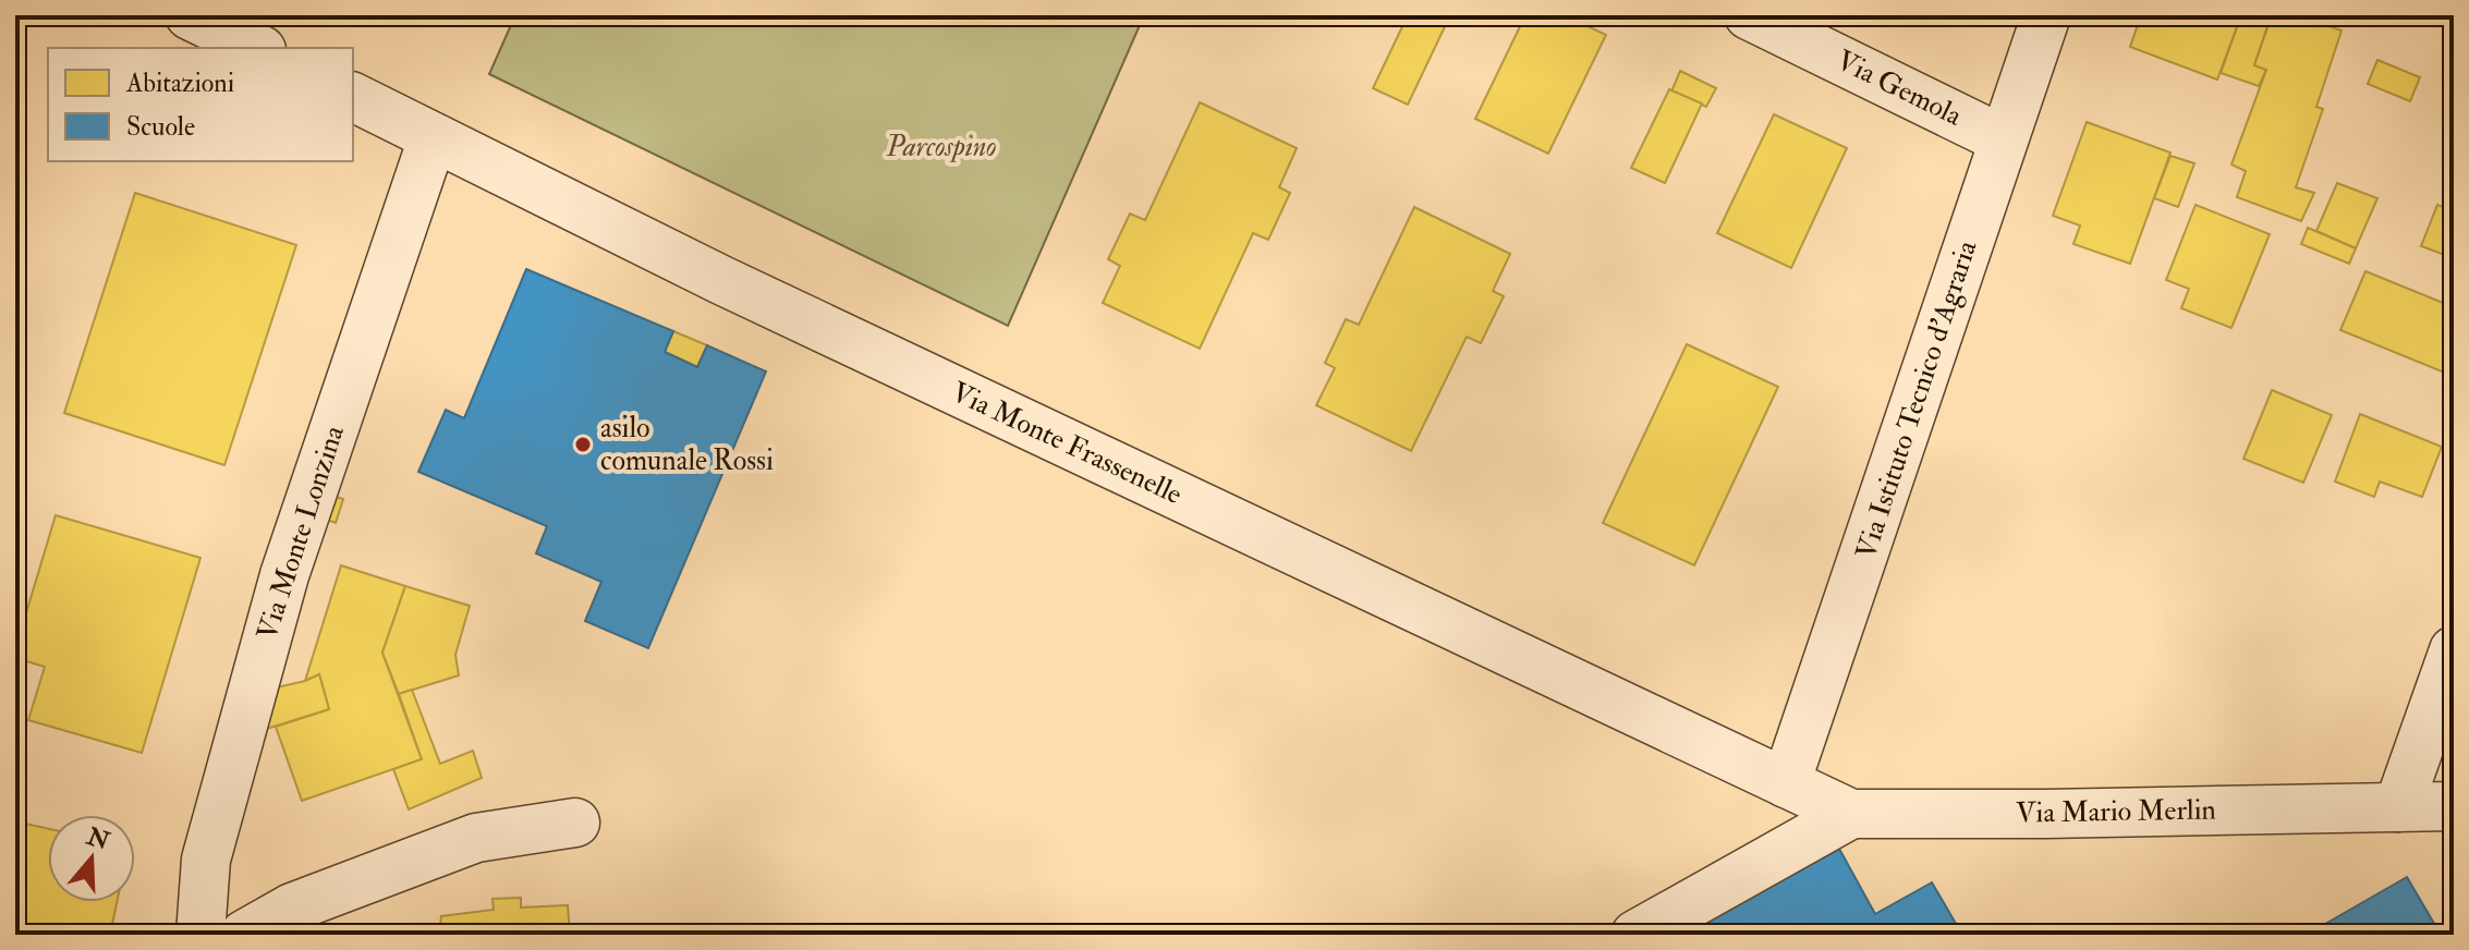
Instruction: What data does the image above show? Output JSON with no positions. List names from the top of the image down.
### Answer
{
  "streets": {
    "street": [
      "Via Gemola",
      "Via Istituto Tecnico d'Agraria",
      "Via Monte Frassenelle",
      "Via Monte Lonzina",
      "Via Mario Merlin"
    ]
  },
  "crossings": [
    ["Via Gemola", "Via Istituto Tecnico d'Agraria"],
    ["Via Istituto Tecnico d'Agraria", "Via Monte Frassenelle"],
    ["Via Istituto Tecnico d'Agraria", "Via Mario Merlin"],
    ["Via Monte Frassenelle", "Via Monte Lonzina"],
    ["Via Monte Frassenelle", "Via Mario Merlin"]
  ],
  "parks": ["Parcospino"],
  "places": ["asilo comunale Rossi"],
  "legend": ["Abitazioni", "Scuole"],
  "north": "top"
}
